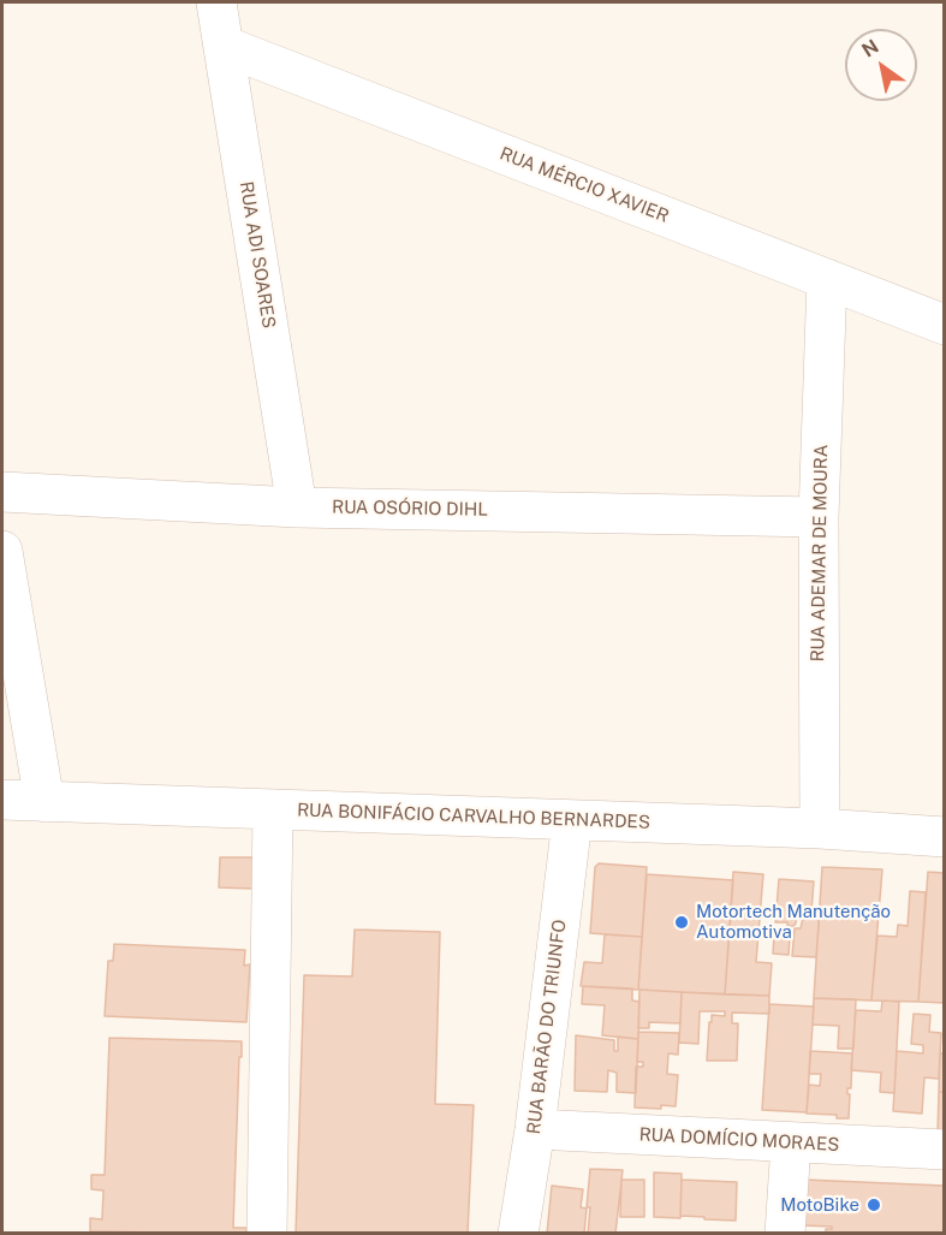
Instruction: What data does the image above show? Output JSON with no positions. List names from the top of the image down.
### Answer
{
  "streets": {
    "street": [
      "RUA MÉRCIO XAVIER",
      "RUA ADI SOARES",
      "RUA OSÓRIO DIHL",
      "RUA ADEMAR DE MOURA",
      "RUA BONIFÁCIO CARVALHO BERNARDES",
      "RUA BARÃO DO TRIUNFO",
      "RUA DOMÍCIO MORAES"
    ]
  },
  "crossings": [
    ["RUA MÉRCIO XAVIER", "RUA ADI SOARES"],
    ["RUA MÉRCIO XAVIER", "RUA ADEMAR DE MOURA"],
    ["RUA ADI SOARES", "RUA OSÓRIO DIHL"],
    ["RUA OSÓRIO DIHL", "RUA ADEMAR DE MOURA"],
    ["RUA ADEMAR DE MOURA", "RUA BONIFÁCIO CARVALHO BERNARDES"],
    ["RUA BONIFÁCIO CARVALHO BERNARDES", "RUA BARÃO DO TRIUNFO"],
    ["RUA BARÃO DO TRIUNFO", "RUA DOMÍCIO MORAES"]
  ],
  "places": ["Motortech Manutenção Automotiva", "MotoBike"],
  "north": "top left"
}
